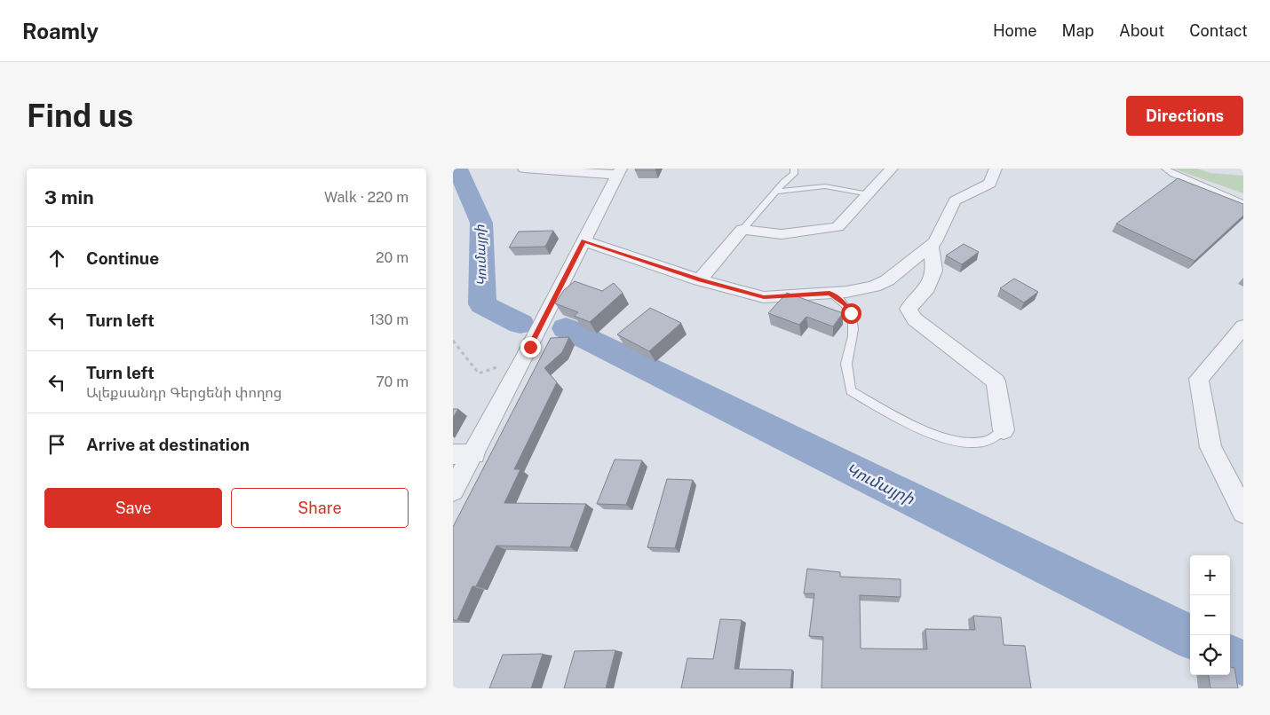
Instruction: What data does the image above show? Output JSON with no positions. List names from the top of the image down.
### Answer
{
  "water": ["Կումայրի"],
  "page": {
    "header": "Roamly",
    "nav": [
      "Home",
      "Map",
      "About",
      "Contact"
    ],
    "buttons": [
      "Directions",
      ["Save", "Share"]
    ],
    "title": "Find us",
    "heading": ["3 min", "Walk · 220 m"],
    "list": [
      ["Continue", "20 m"],
      ["Turn left", "130 m"],
      ["Turn left", "Ալեքսանդր Գերցենի փողոց", "70 m"],
      "Arrive at destination"
    ],
    "map_buttons": ["+", "−"]
  }
}
